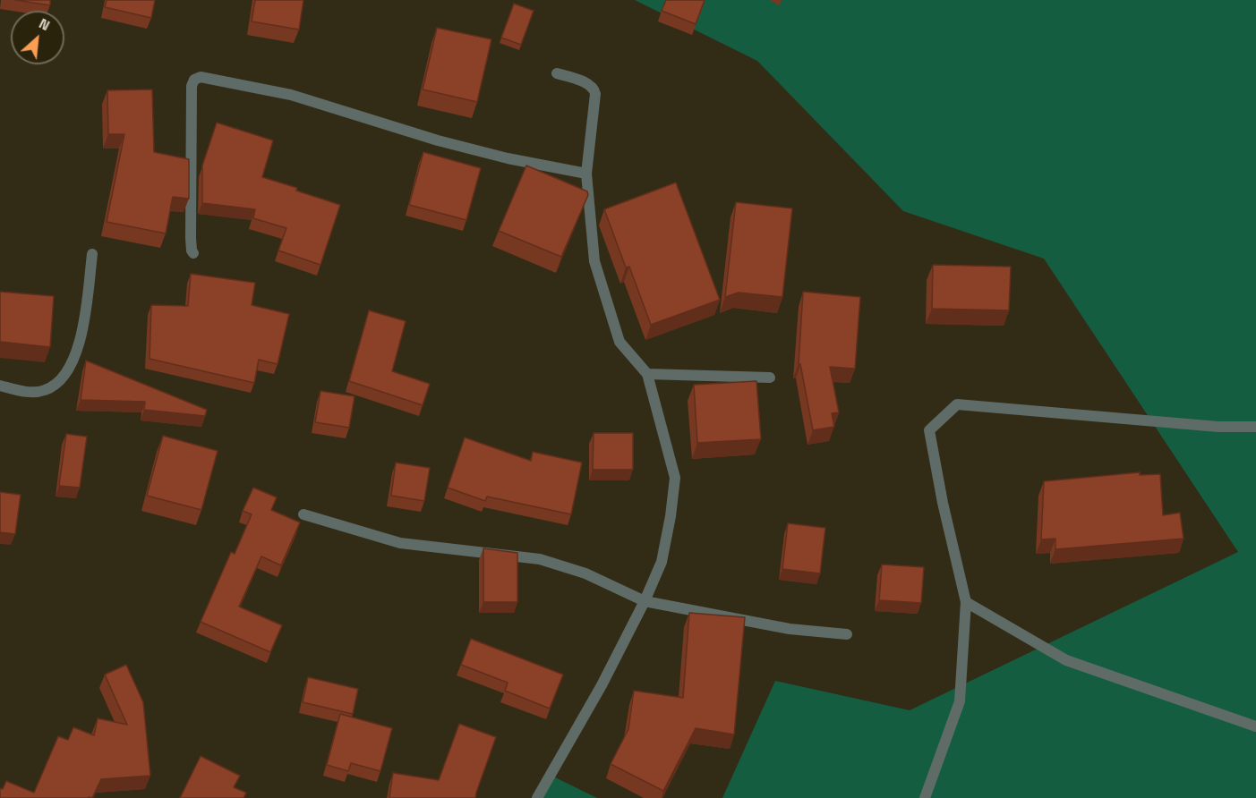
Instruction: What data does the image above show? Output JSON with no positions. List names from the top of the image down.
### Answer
{
  "north": "top right"
}
